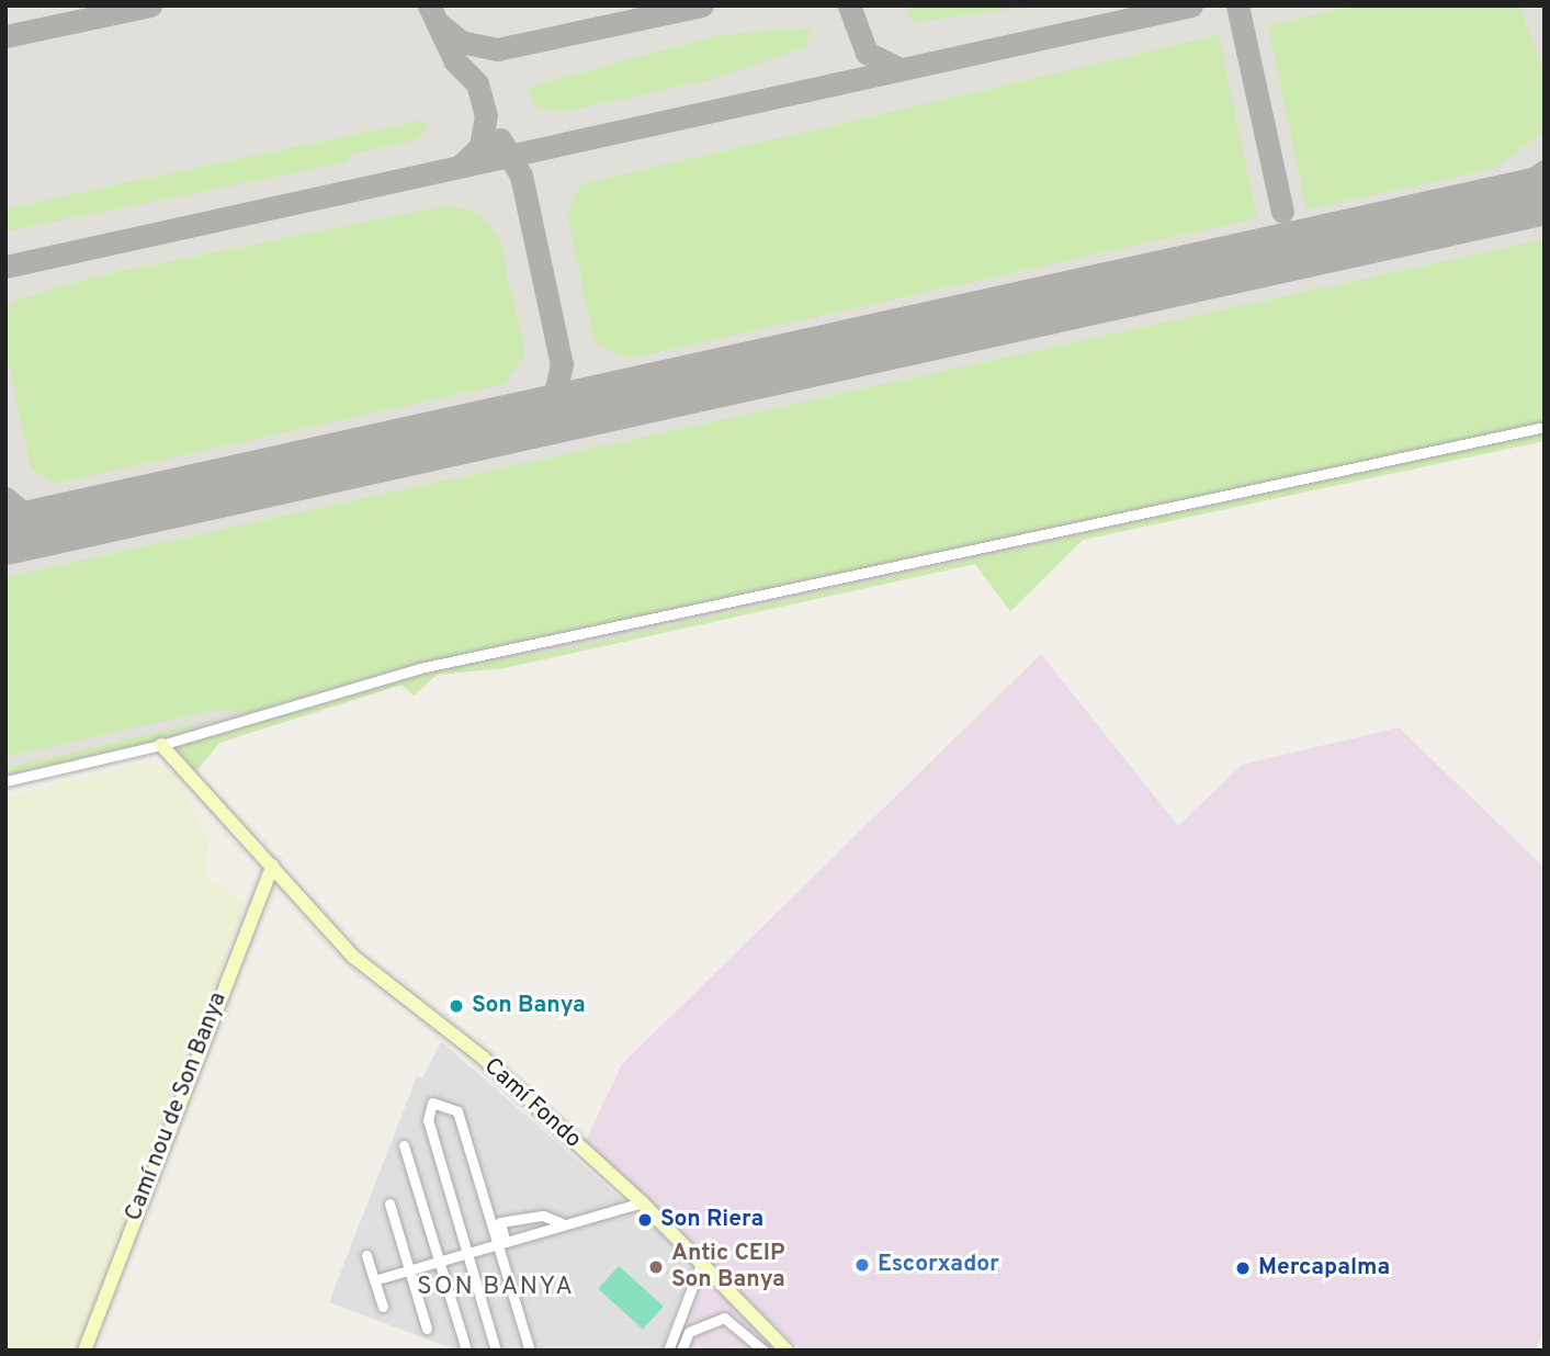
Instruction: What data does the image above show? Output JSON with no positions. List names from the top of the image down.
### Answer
{
  "streets": {
    "street": ["Camí Fondo", "Camí nou de Son Banya"]
  },
  "crossings": [
    ["Camí Fondo", "Camí nou de Son Banya"]
  ],
  "districts": ["SON BANYA"],
  "places": [
    "Son Banya",
    "Son Riera",
    "Escorxador",
    "Antic CEIP Son Banya",
    "Mercapalma"
  ]
}
